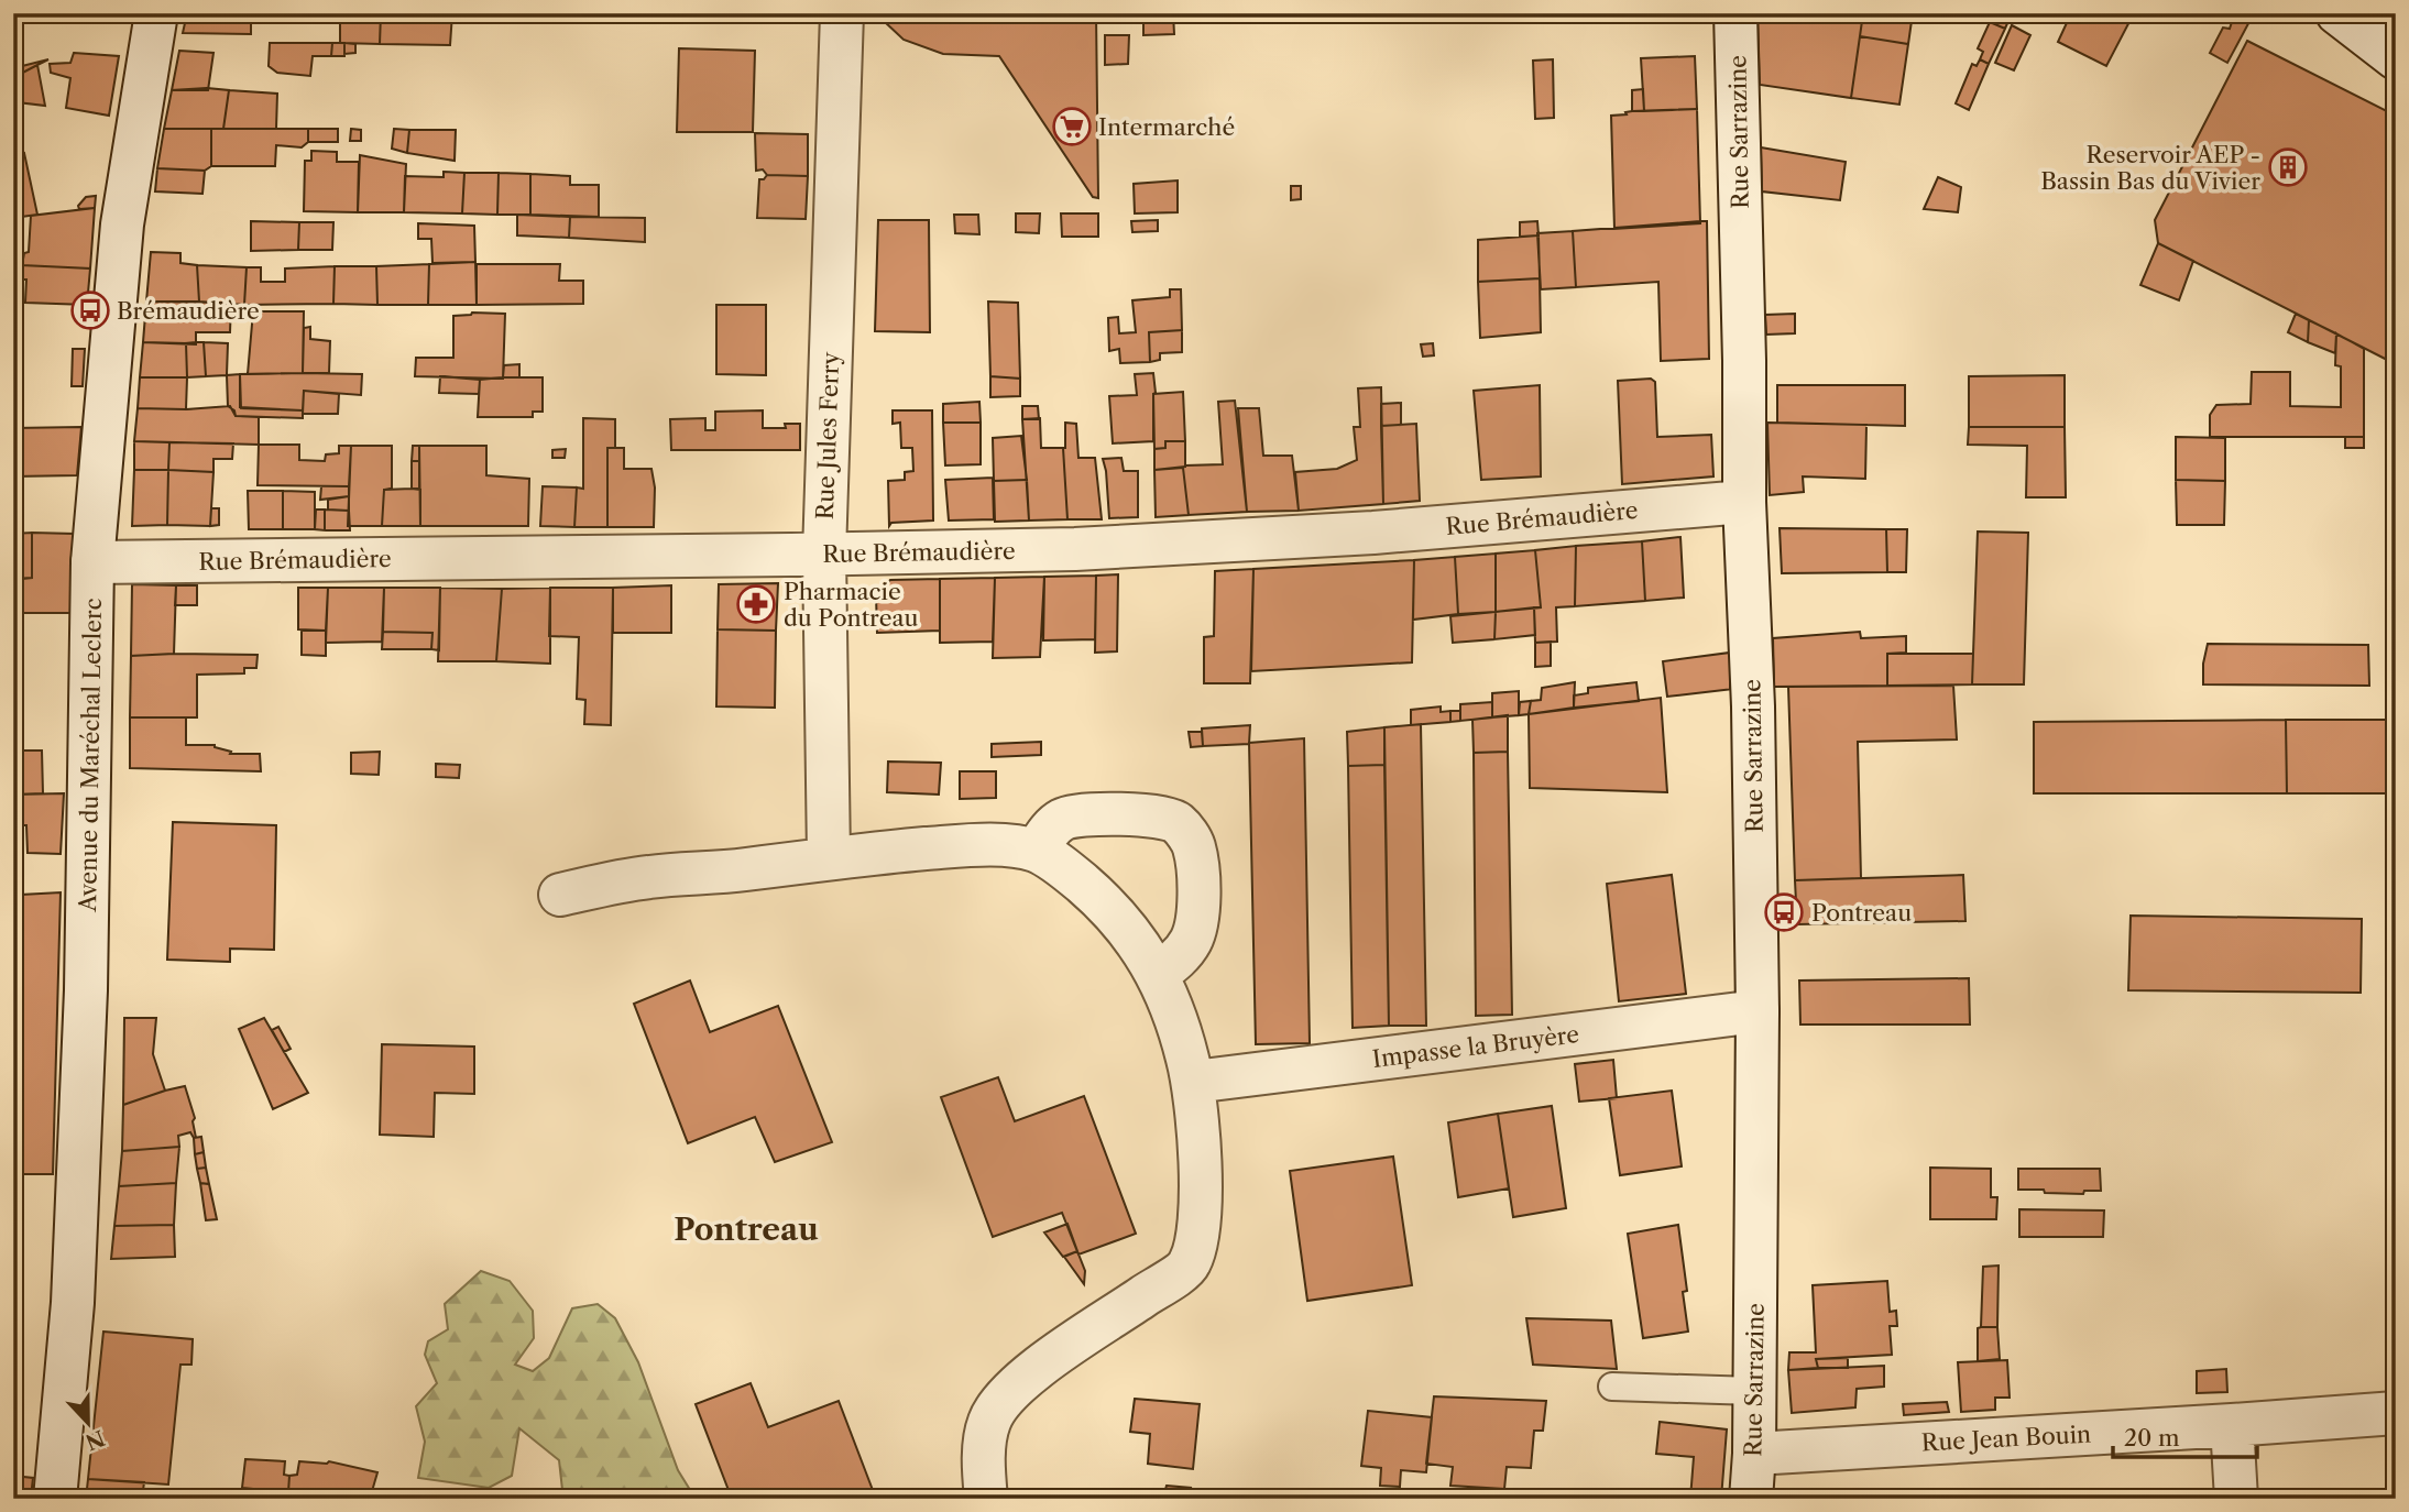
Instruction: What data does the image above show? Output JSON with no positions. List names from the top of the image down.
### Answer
{
  "streets": {
    "street": [
      "Rue Sarrazine",
      "Rue Jules Ferry",
      "Rue Brémaudière",
      "Avenue du Maréchal Leclerc",
      "Impasse la Bruyère",
      "Rue Jean Bouin"
    ]
  },
  "crossings": [
    ["Rue Sarrazine", "Rue Brémaudière"],
    ["Rue Sarrazine", "Impasse la Bruyère"],
    ["Rue Sarrazine", "Rue Jean Bouin"],
    ["Rue Jules Ferry", "Rue Brémaudière"],
    ["Rue Brémaudière", "Avenue du Maréchal Leclerc"]
  ],
  "districts": ["Pontreau"],
  "places": {
    "supermarket": ["Intermarché"],
    "building": ["Reservoir AEP - Bassin Bas du Vivier"],
    "bus stop": ["Brémaudière", "Pontreau"],
    "pharmacy": ["Pharmacie du Pontreau"]
  },
  "scale_bar": "20 m",
  "north": "bottom"
}
